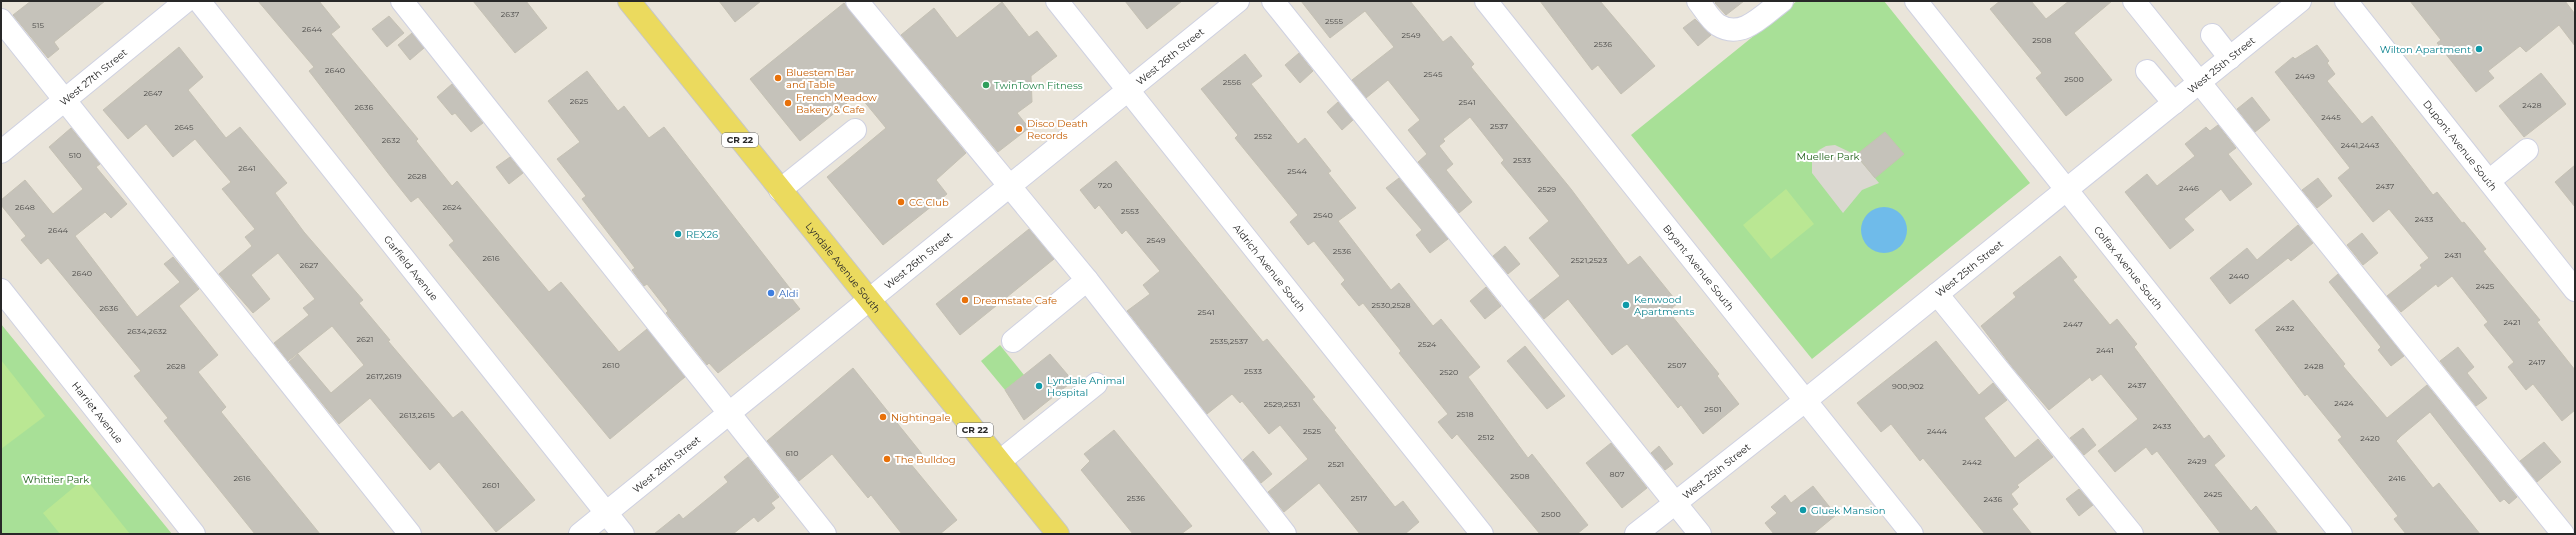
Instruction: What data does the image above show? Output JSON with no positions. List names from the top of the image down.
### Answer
{
  "streets": {
    "main road": ["CR 22", "Lyndale Avenue South"],
    "street": [
      "West 26th Street",
      "West 25th Street",
      "West 27th Street",
      "Dupont Avenue South",
      "Aldrich Avenue South",
      "Bryant Avenue South",
      "Colfax Avenue South",
      "Garfield Avenue",
      "Harriet Avenue"
    ]
  },
  "crossings": [
    ["West 26th Street", "Aldrich Avenue South"],
    ["West 26th Street", "Garfield Avenue"],
    ["West 26th Street", "Lyndale Avenue South"],
    ["West 25th Street", "Bryant Avenue South"],
    ["West 25th Street", "Colfax Avenue South"]
  ],
  "parks": ["Mueller Park", "Whittier Park"],
  "places": [
    "Wilton Apartment",
    "Bluestem Bar and Table",
    "TwinTown Fitness",
    "French Meadow Bakery & Cafe",
    "Disco Death Records",
    "CC Club",
    "REX26",
    "Aldi",
    "Dreamstate Cafe",
    "Kenwood Apartments",
    "Lyndale Animal Hospital",
    "Nightingale",
    "The Bulldog",
    "Gluek Mansion"
  ],
  "house_numbers": [
    "2637",
    "2555",
    "515",
    "2644",
    "2549",
    "2508",
    "2536",
    "2640",
    "2545",
    "2449",
    "2500",
    "2556",
    "2647",
    "2625",
    "2541",
    "2428",
    "2636",
    "2445",
    "2537",
    "2645",
    "2552",
    "2632",
    "2441,2443",
    "510",
    "2533",
    "2641",
    "2544",
    "2628",
    "720",
    "2437",
    "2446",
    "2529",
    "2648",
    "2624",
    "2553",
    "2540",
    "2433",
    "2644",
    "2549",
    "2536",
    "2431",
    "2616",
    "2521,2523",
    "2627",
    "2640",
    "2440",
    "2425",
    "2530,2528",
    "2636",
    "2541",
    "2421",
    "2447",
    "2432",
    "2634,2632",
    "2621",
    "2535,2537",
    "2524",
    "2441",
    "2417",
    "2610",
    "2507",
    "2628",
    "2428",
    "2533",
    "2520",
    "2617,2619",
    "2437",
    "900,902",
    "2424",
    "2529,2531",
    "2501",
    "2518",
    "2613,2615",
    "2433",
    "2525",
    "2444",
    "2512",
    "2420",
    "610",
    "2429",
    "2442",
    "2521",
    "807",
    "2508",
    "2616",
    "2416",
    "2601",
    "2425",
    "2536",
    "2517",
    "2436",
    "2500"
  ]
}
